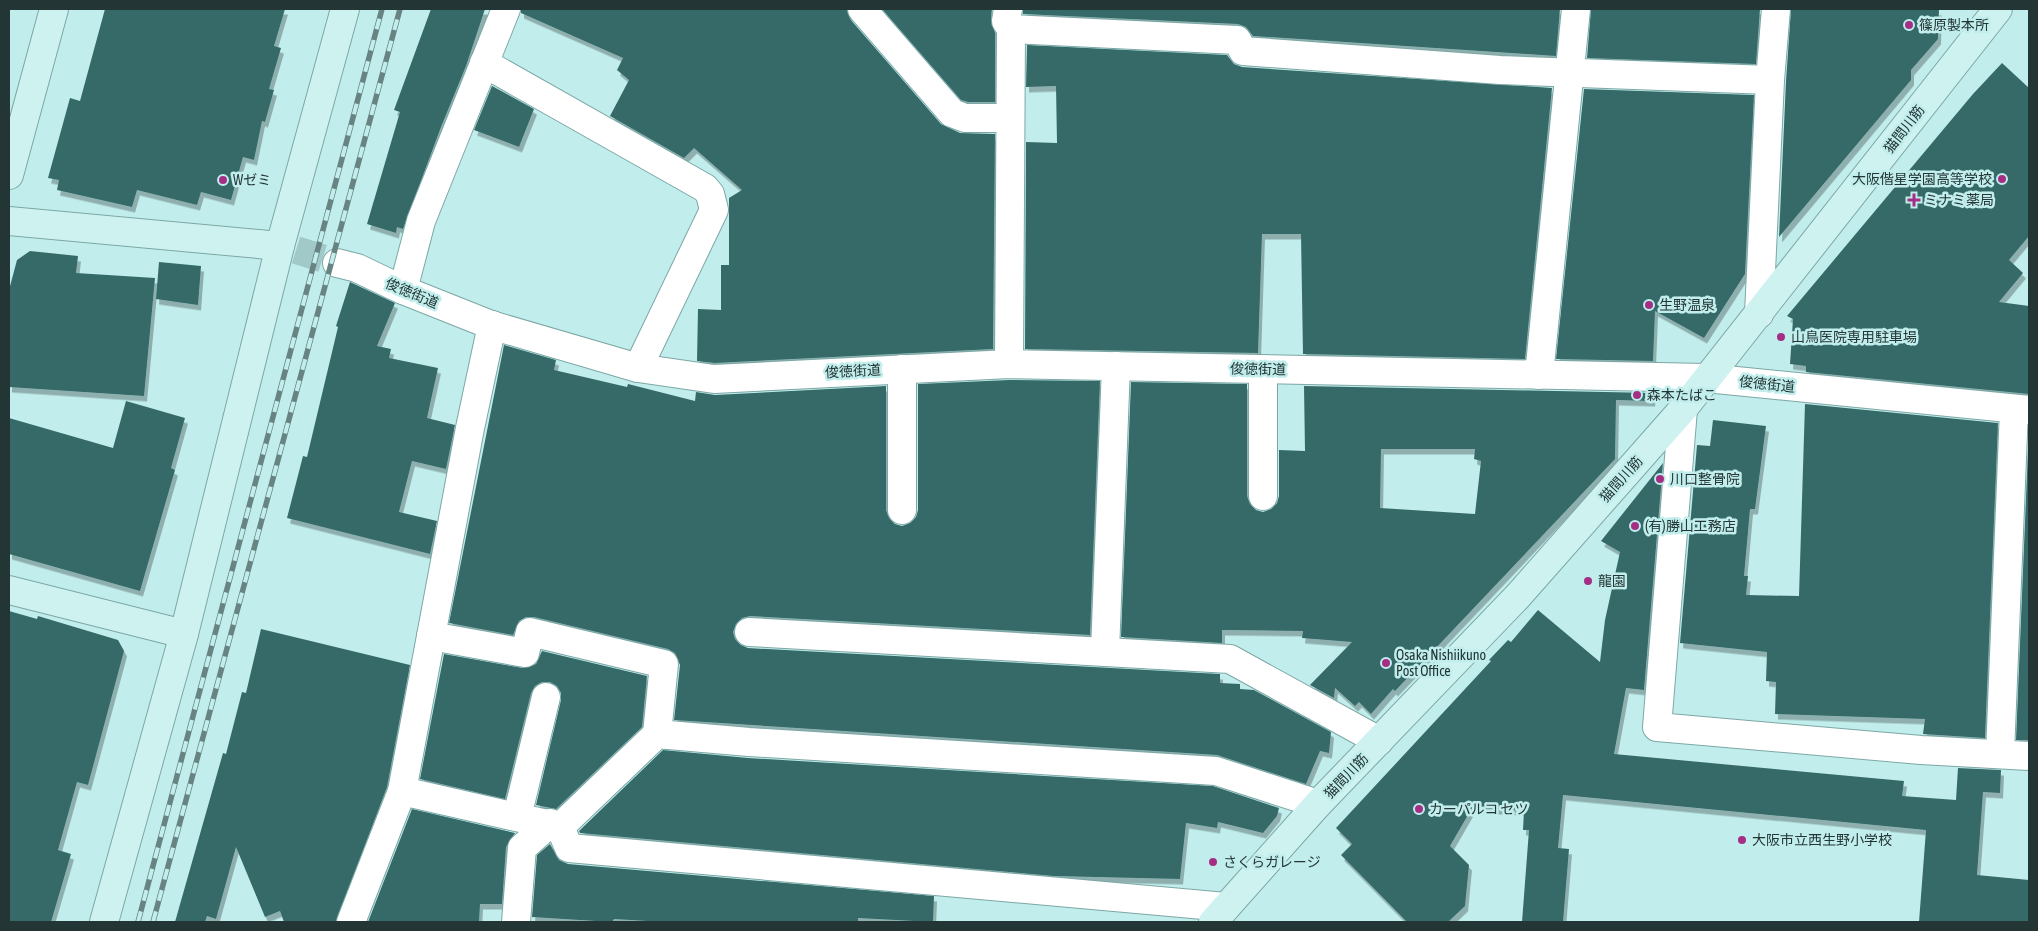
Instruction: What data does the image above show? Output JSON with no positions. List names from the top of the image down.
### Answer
{
  "streets": {
    "street": ["猫間川筋", "俊徳街道"]
  },
  "crossings": [
    ["猫間川筋", "俊徳街道"]
  ],
  "places": {
    "other": [
      "篠原製本所",
      "大阪偕星学園高等学校",
      "Wゼミ",
      "生野温泉",
      "山鳥医院専用駐車場",
      "森本たばこ",
      "川口整骨院",
      "(有)勝山工務店",
      "龍園",
      "Osaka Nishiikuno Post Office",
      "カーパルコ セツ",
      "大阪市立西生野小学校",
      "さくらガレージ"
    ],
    "health": ["ミナミ薬局"]
  }
}
